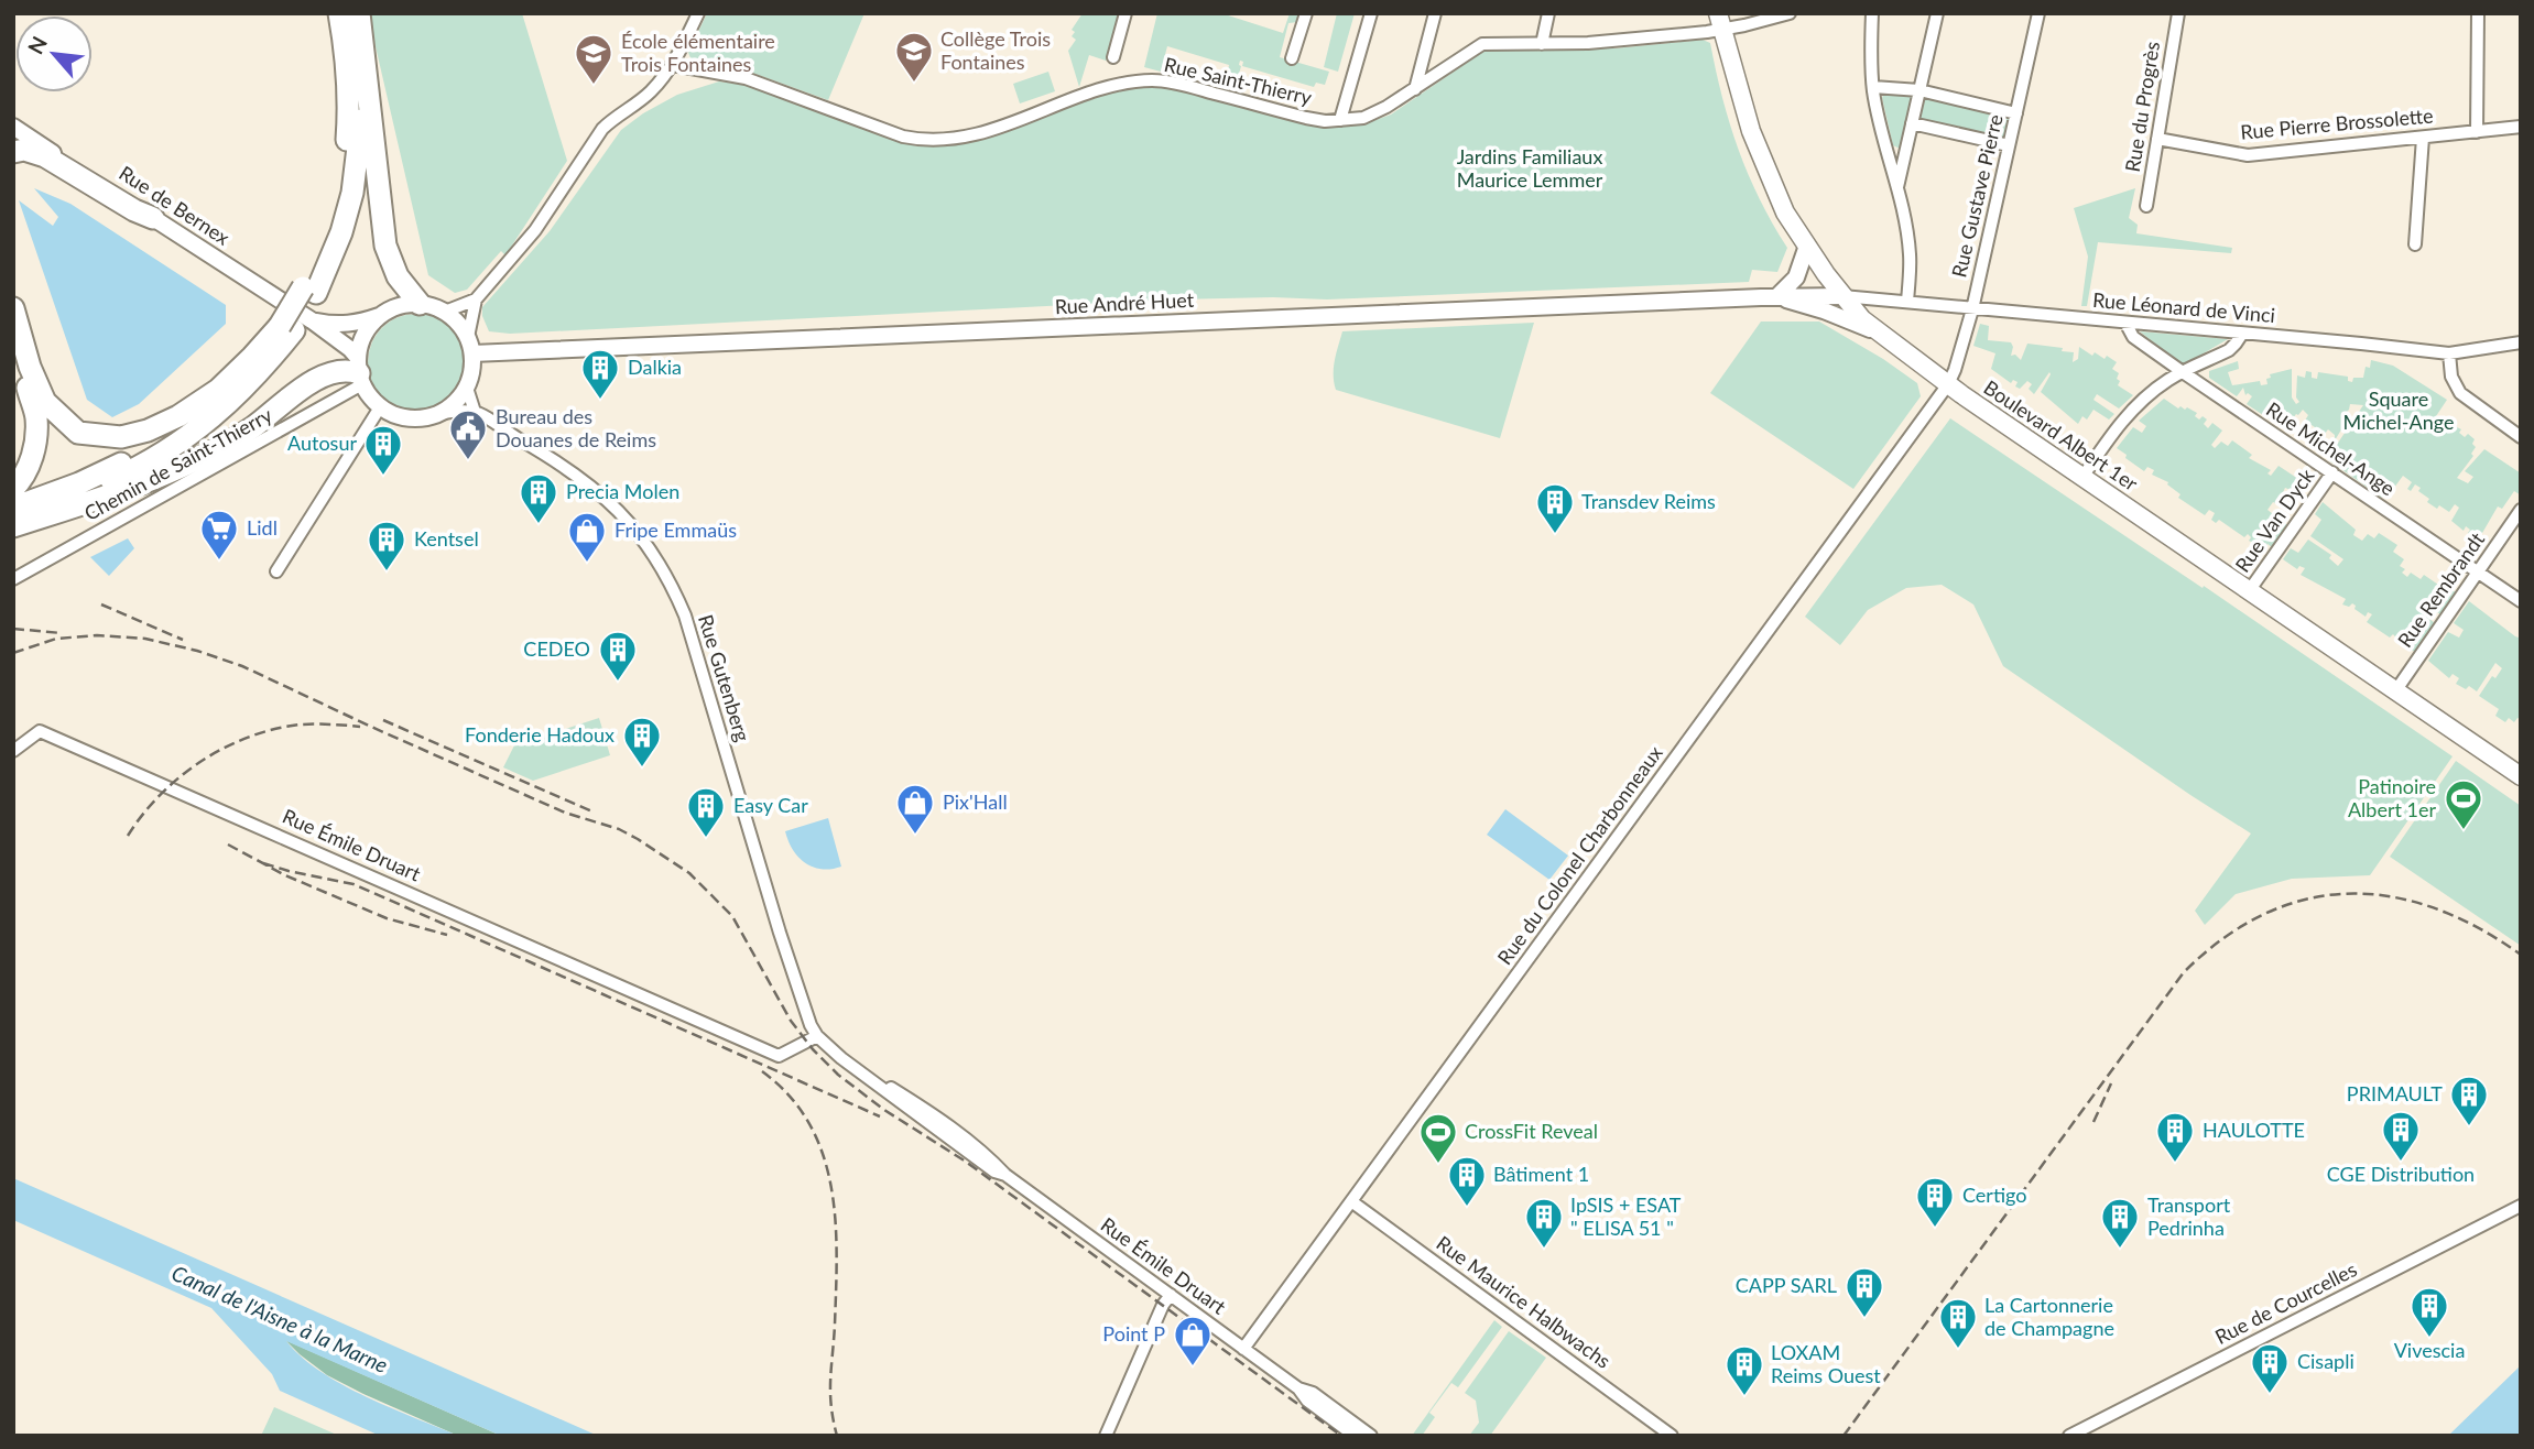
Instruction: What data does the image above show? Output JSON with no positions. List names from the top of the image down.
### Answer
{
  "streets": {
    "main road": ["Boulevard Albert 1er"],
    "street": [
      "Rue Saint-Thierry",
      "Rue du Progrès",
      "Rue Pierre Brossolette",
      "Rue Gustave Pierre",
      "Rue de Bernex",
      "Rue André Huet",
      "Rue Léonard de Vinci",
      "Rue Michel-Ange",
      "Chemin de Saint-Thierry",
      "Rue Van Dyck",
      "Rue Rembrandt",
      "Rue Gutenberg",
      "Rue Émile Druart",
      "Rue du Colonel Charbonneaux",
      "Rue Maurice Halbwachs",
      "Rue de Courcelles"
    ]
  },
  "crossings": [
    ["Rue Saint-Thierry", "Boulevard Albert 1er"],
    ["Rue du Progrès", "Rue Pierre Brossolette"],
    ["Rue Gustave Pierre", "Rue Léonard de Vinci"],
    ["Rue Gustave Pierre", "Boulevard Albert 1er"],
    ["Rue Gustave Pierre", "Rue du Colonel Charbonneaux"],
    ["Rue de Bernex", "Rue André Huet"],
    ["Rue de Bernex", "Chemin de Saint-Thierry"],
    ["Rue André Huet", "Rue Léonard de Vinci"],
    ["Rue André Huet", "Boulevard Albert 1er"],
    ["Rue André Huet", "Chemin de Saint-Thierry"],
    ["Rue Léonard de Vinci", "Boulevard Albert 1er"],
    ["Rue Léonard de Vinci", "Rue Michel-Ange"],
    ["Boulevard Albert 1er", "Rue Van Dyck"],
    ["Boulevard Albert 1er", "Rue Rembrandt"],
    ["Boulevard Albert 1er", "Rue du Colonel Charbonneaux"],
    ["Rue Michel-Ange", "Rue Van Dyck"],
    ["Rue Michel-Ange", "Rue Rembrandt"],
    ["Rue Gutenberg", "Rue Émile Druart"],
    ["Rue Émile Druart", "Rue du Colonel Charbonneaux"],
    ["Rue du Colonel Charbonneaux", "Rue Maurice Halbwachs"]
  ],
  "water": ["Canal de l'Aisne à la Marne"],
  "parks": ["Jardins Familiaux Maurice Lemmer", "Square Michel-Ange"],
  "places": {
    "school or university": ["Collège Trois Fontaines", "École élémentaire Trois Fontaines"],
    "building": [
      "Dalkia",
      "Autosur",
      "Precia Molen",
      "Transdev Reims",
      "Kentsel",
      "CEDEO",
      "Fonderie Hadoux",
      "Easy Car",
      "PRIMAULT",
      "CGE Distribution",
      "HAULOTTE",
      "Bâtiment 1",
      "Certigo",
      "IpSIS + ESAT \" ELISA 51 \"",
      "Transport Pedrinha",
      "CAPP SARL",
      "Vivescia",
      "La Cartonnerie de Champagne",
      "Cisapli",
      "LOXAM Reims Ouest"
    ],
    "public building": ["Bureau des Douanes de Reims"],
    "supermarket": ["Lidl"],
    "shop": ["Fripe Emmaüs", "Pix'Hall", "Point P"],
    "sports": ["Patinoire Albert 1er", "CrossFit Reveal"]
  },
  "north": "top left"
}
